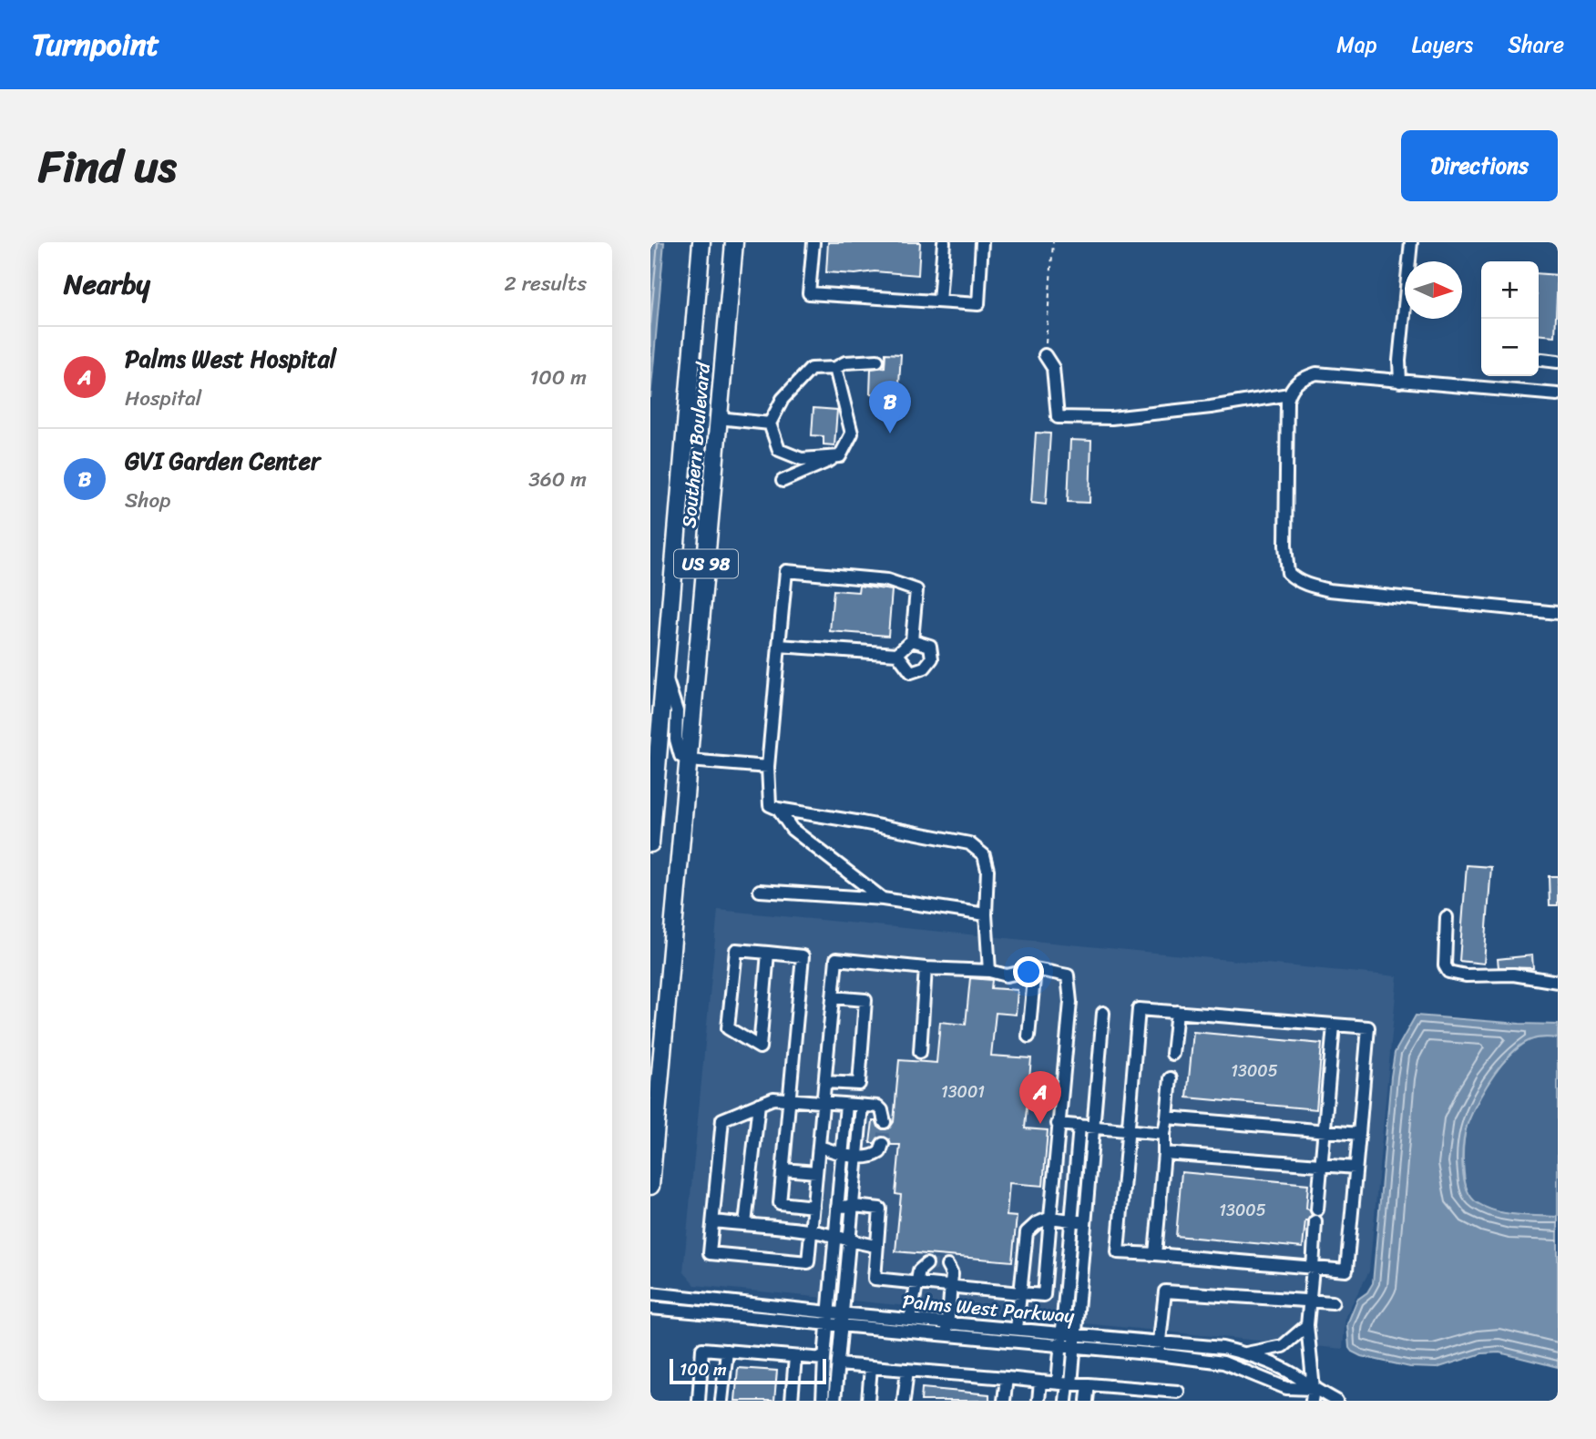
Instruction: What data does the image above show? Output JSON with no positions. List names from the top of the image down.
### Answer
{
  "streets": {
    "highway": ["Southern Boulevard", "US 98"],
    "street": ["Palms West Parkway"]
  },
  "house_numbers": ["13005", "13001", "13005"],
  "scale_bar": "100 m",
  "north": "right",
  "page": {
    "header": "Turnpoint",
    "nav": ["Map", "Layers", "Share"],
    "title": "Find us",
    "buttons": "Directions",
    "heading": ["Nearby", "2 results"],
    "map_buttons": ["+", "−"],
    "list": [
      {
        "mark": "A",
        "name": "Palms West Hospital",
        "note": "Hospital",
        "value": "100 m"
      },
      {
        "mark": "B",
        "name": "GVI Garden Center",
        "note": "Shop",
        "value": "360 m"
      }
    ],
    "pins": ["B", "A"],
    "scale": "100 m"
  }
}
